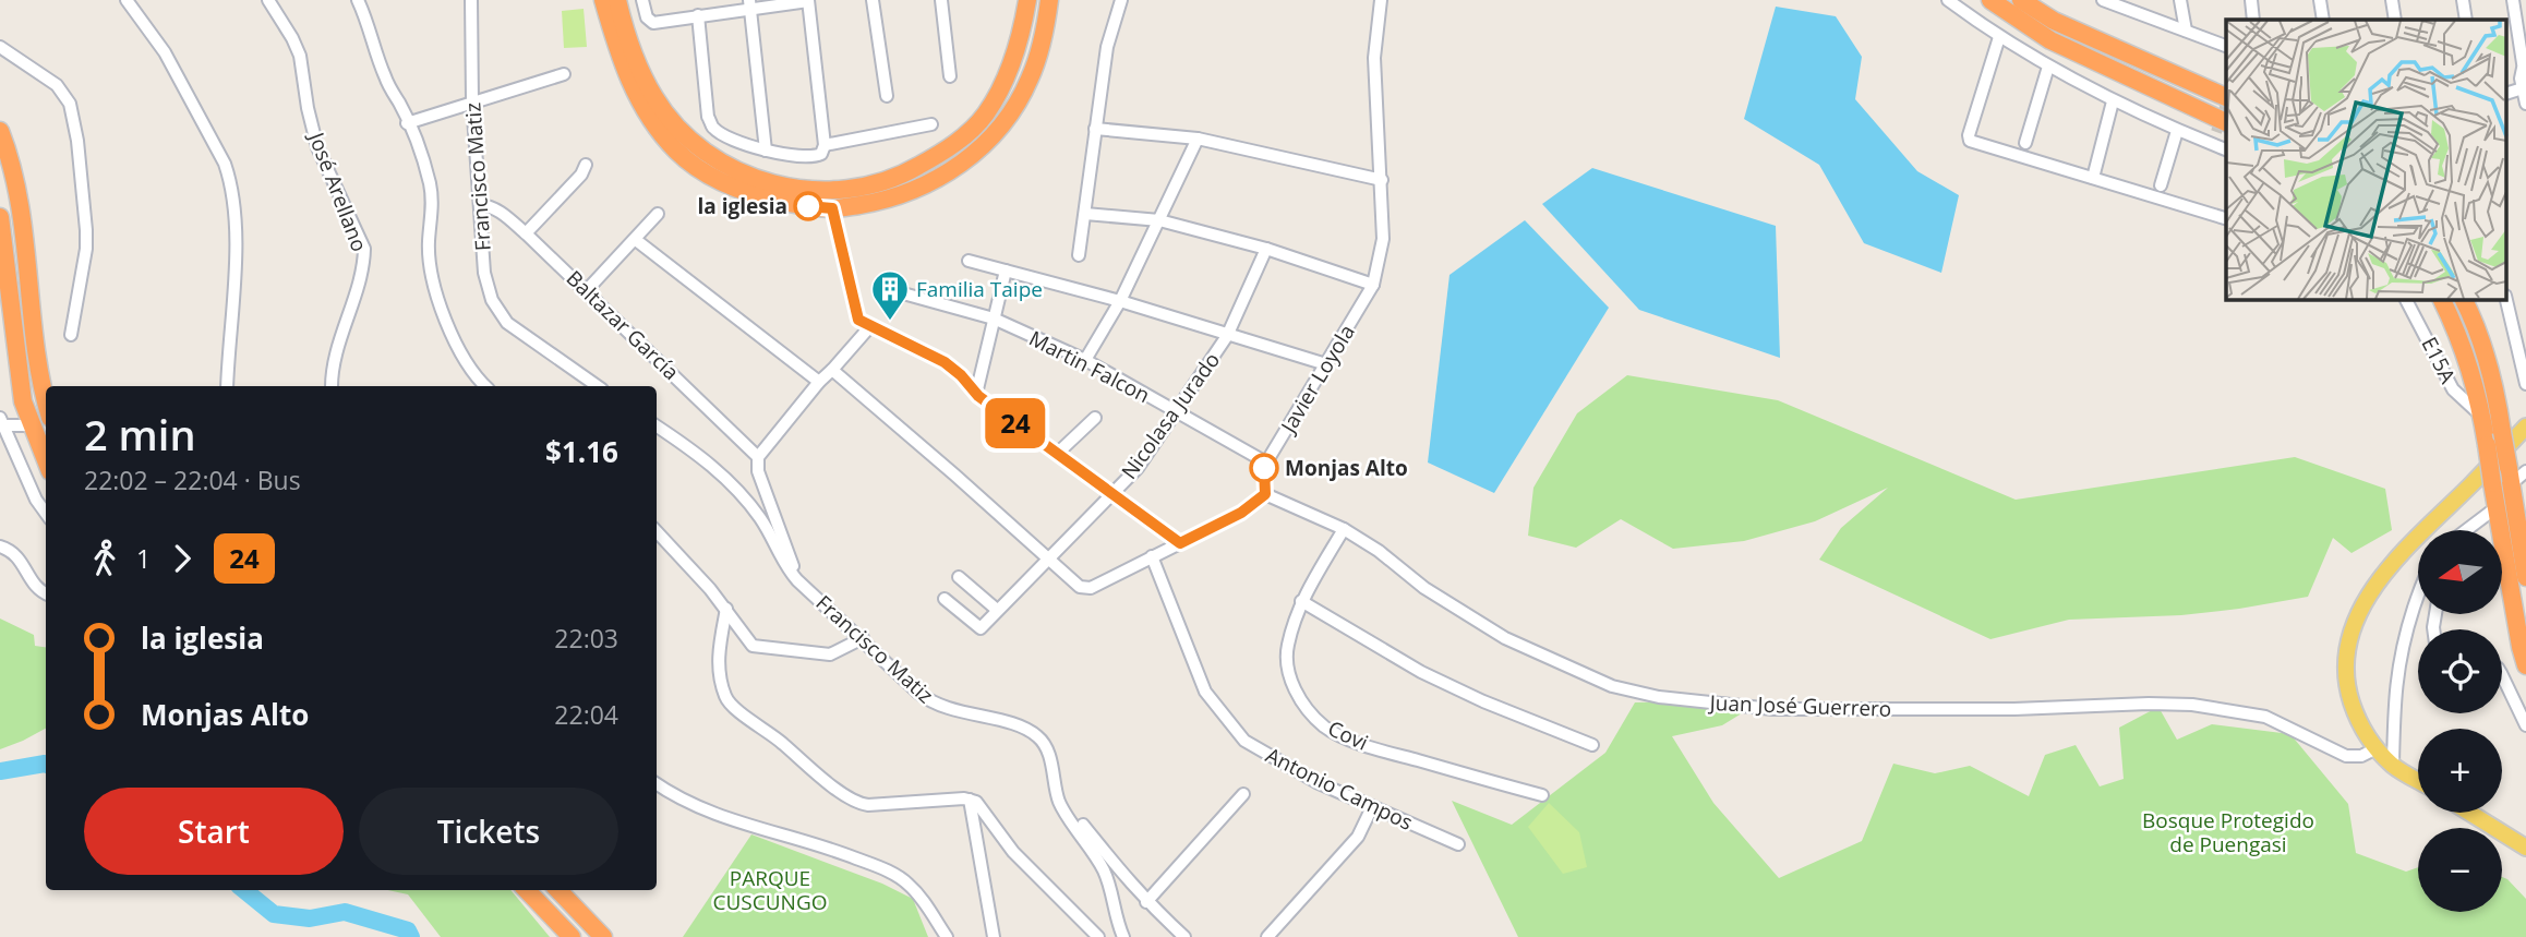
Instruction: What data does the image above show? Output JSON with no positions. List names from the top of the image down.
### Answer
{
  "streets": {
    "street": [
      "Francisco Matiz",
      "José Arellano",
      "Baltazar García",
      "E15A",
      "Martin Falcon",
      "Javier Loyola",
      "Nicolasa Jurado",
      "Juan José Guerrero",
      "Covi",
      "Antonio Campos"
    ]
  },
  "crossings": [
    ["Francisco Matiz", "Baltazar García"],
    ["Martin Falcon", "Javier Loyola"],
    ["Martin Falcon", "Nicolasa Jurado"],
    ["Javier Loyola", "Juan José Guerrero"],
    ["Juan José Guerrero", "Covi"]
  ],
  "parks": ["Bosque Protegido de Puengasi", "PARQUE CUSCUNGO"],
  "places": {
    "other": ["la iglesia", "Monjas Alto"],
    "building": ["Familia Taipe"]
  },
  "lines": ["bus line 24"],
  "north": "left",
  "page": {
    "on_map": "24",
    "heading": ["2 min", "22:02 – 22:04 · Bus", "$1.16"],
    "legs": ["1", "24"],
    "map_buttons": ["+", "−"],
    "list": [
      {
        "name": "la iglesia",
        "value": "22:03"
      },
      {
        "name": "Monjas Alto",
        "value": "22:04"
      }
    ],
    "buttons": ["Start", "Tickets"]
  }
}
